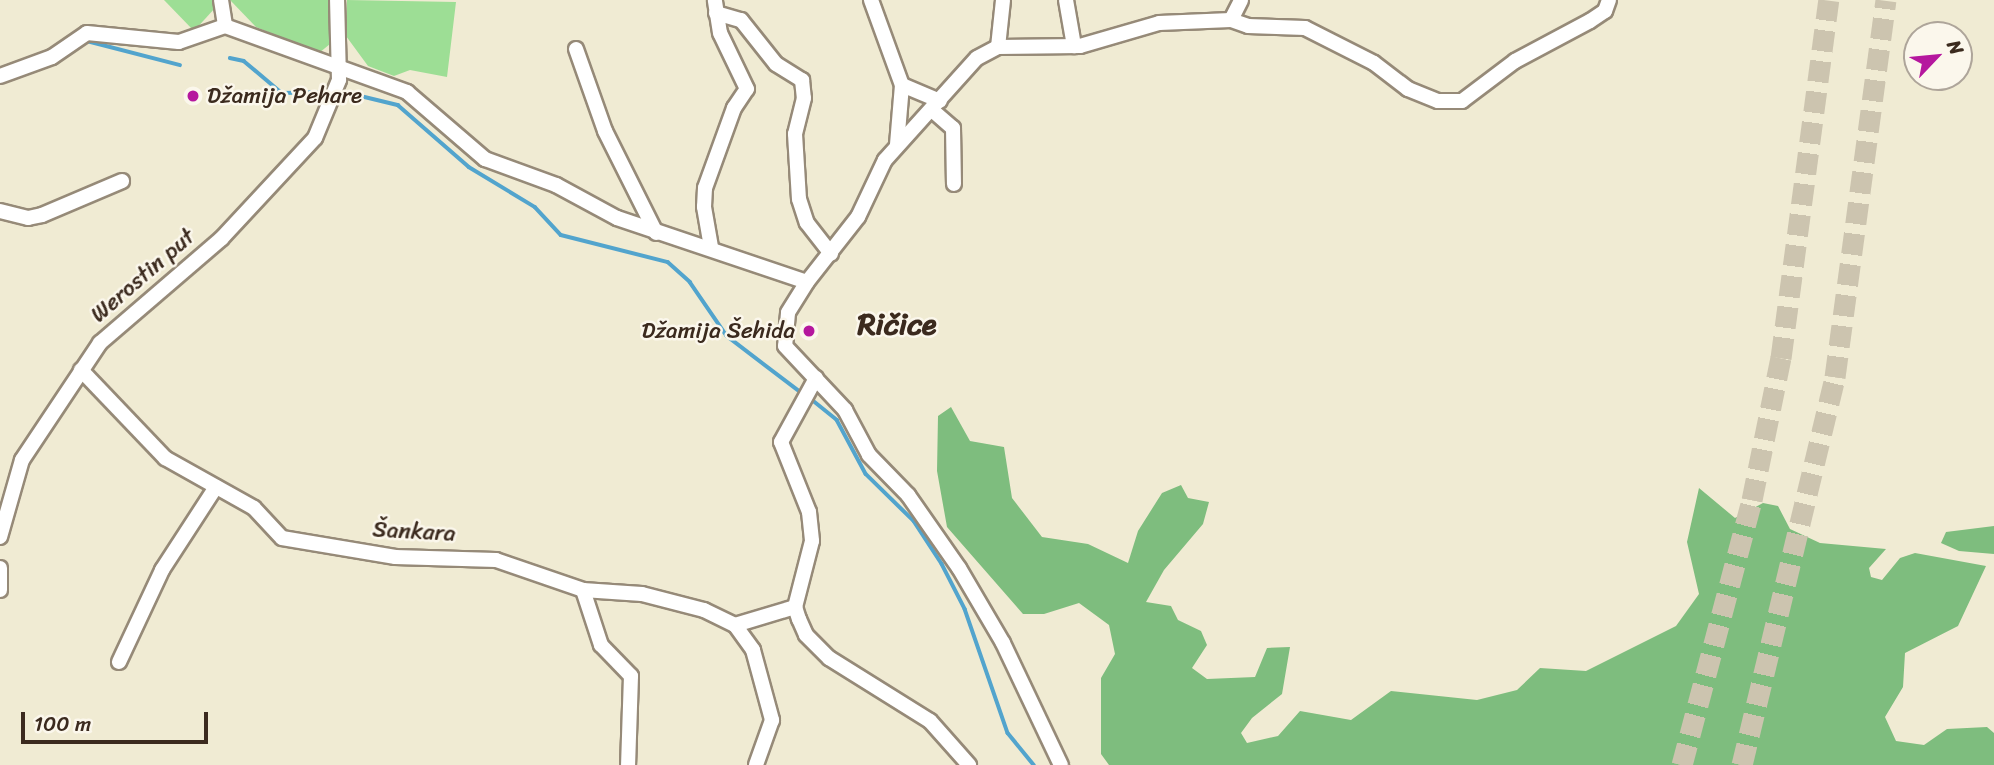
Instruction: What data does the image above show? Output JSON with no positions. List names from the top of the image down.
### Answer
{
  "streets": {
    "street": ["Werostin put", "Šankara"]
  },
  "crossings": [
    ["Werostin put", "Šankara"]
  ],
  "districts": ["Ričice"],
  "places": ["Džamija Pehare", "Džamija Šehida"],
  "scale_bar": "100 m",
  "north": "top right"
}
